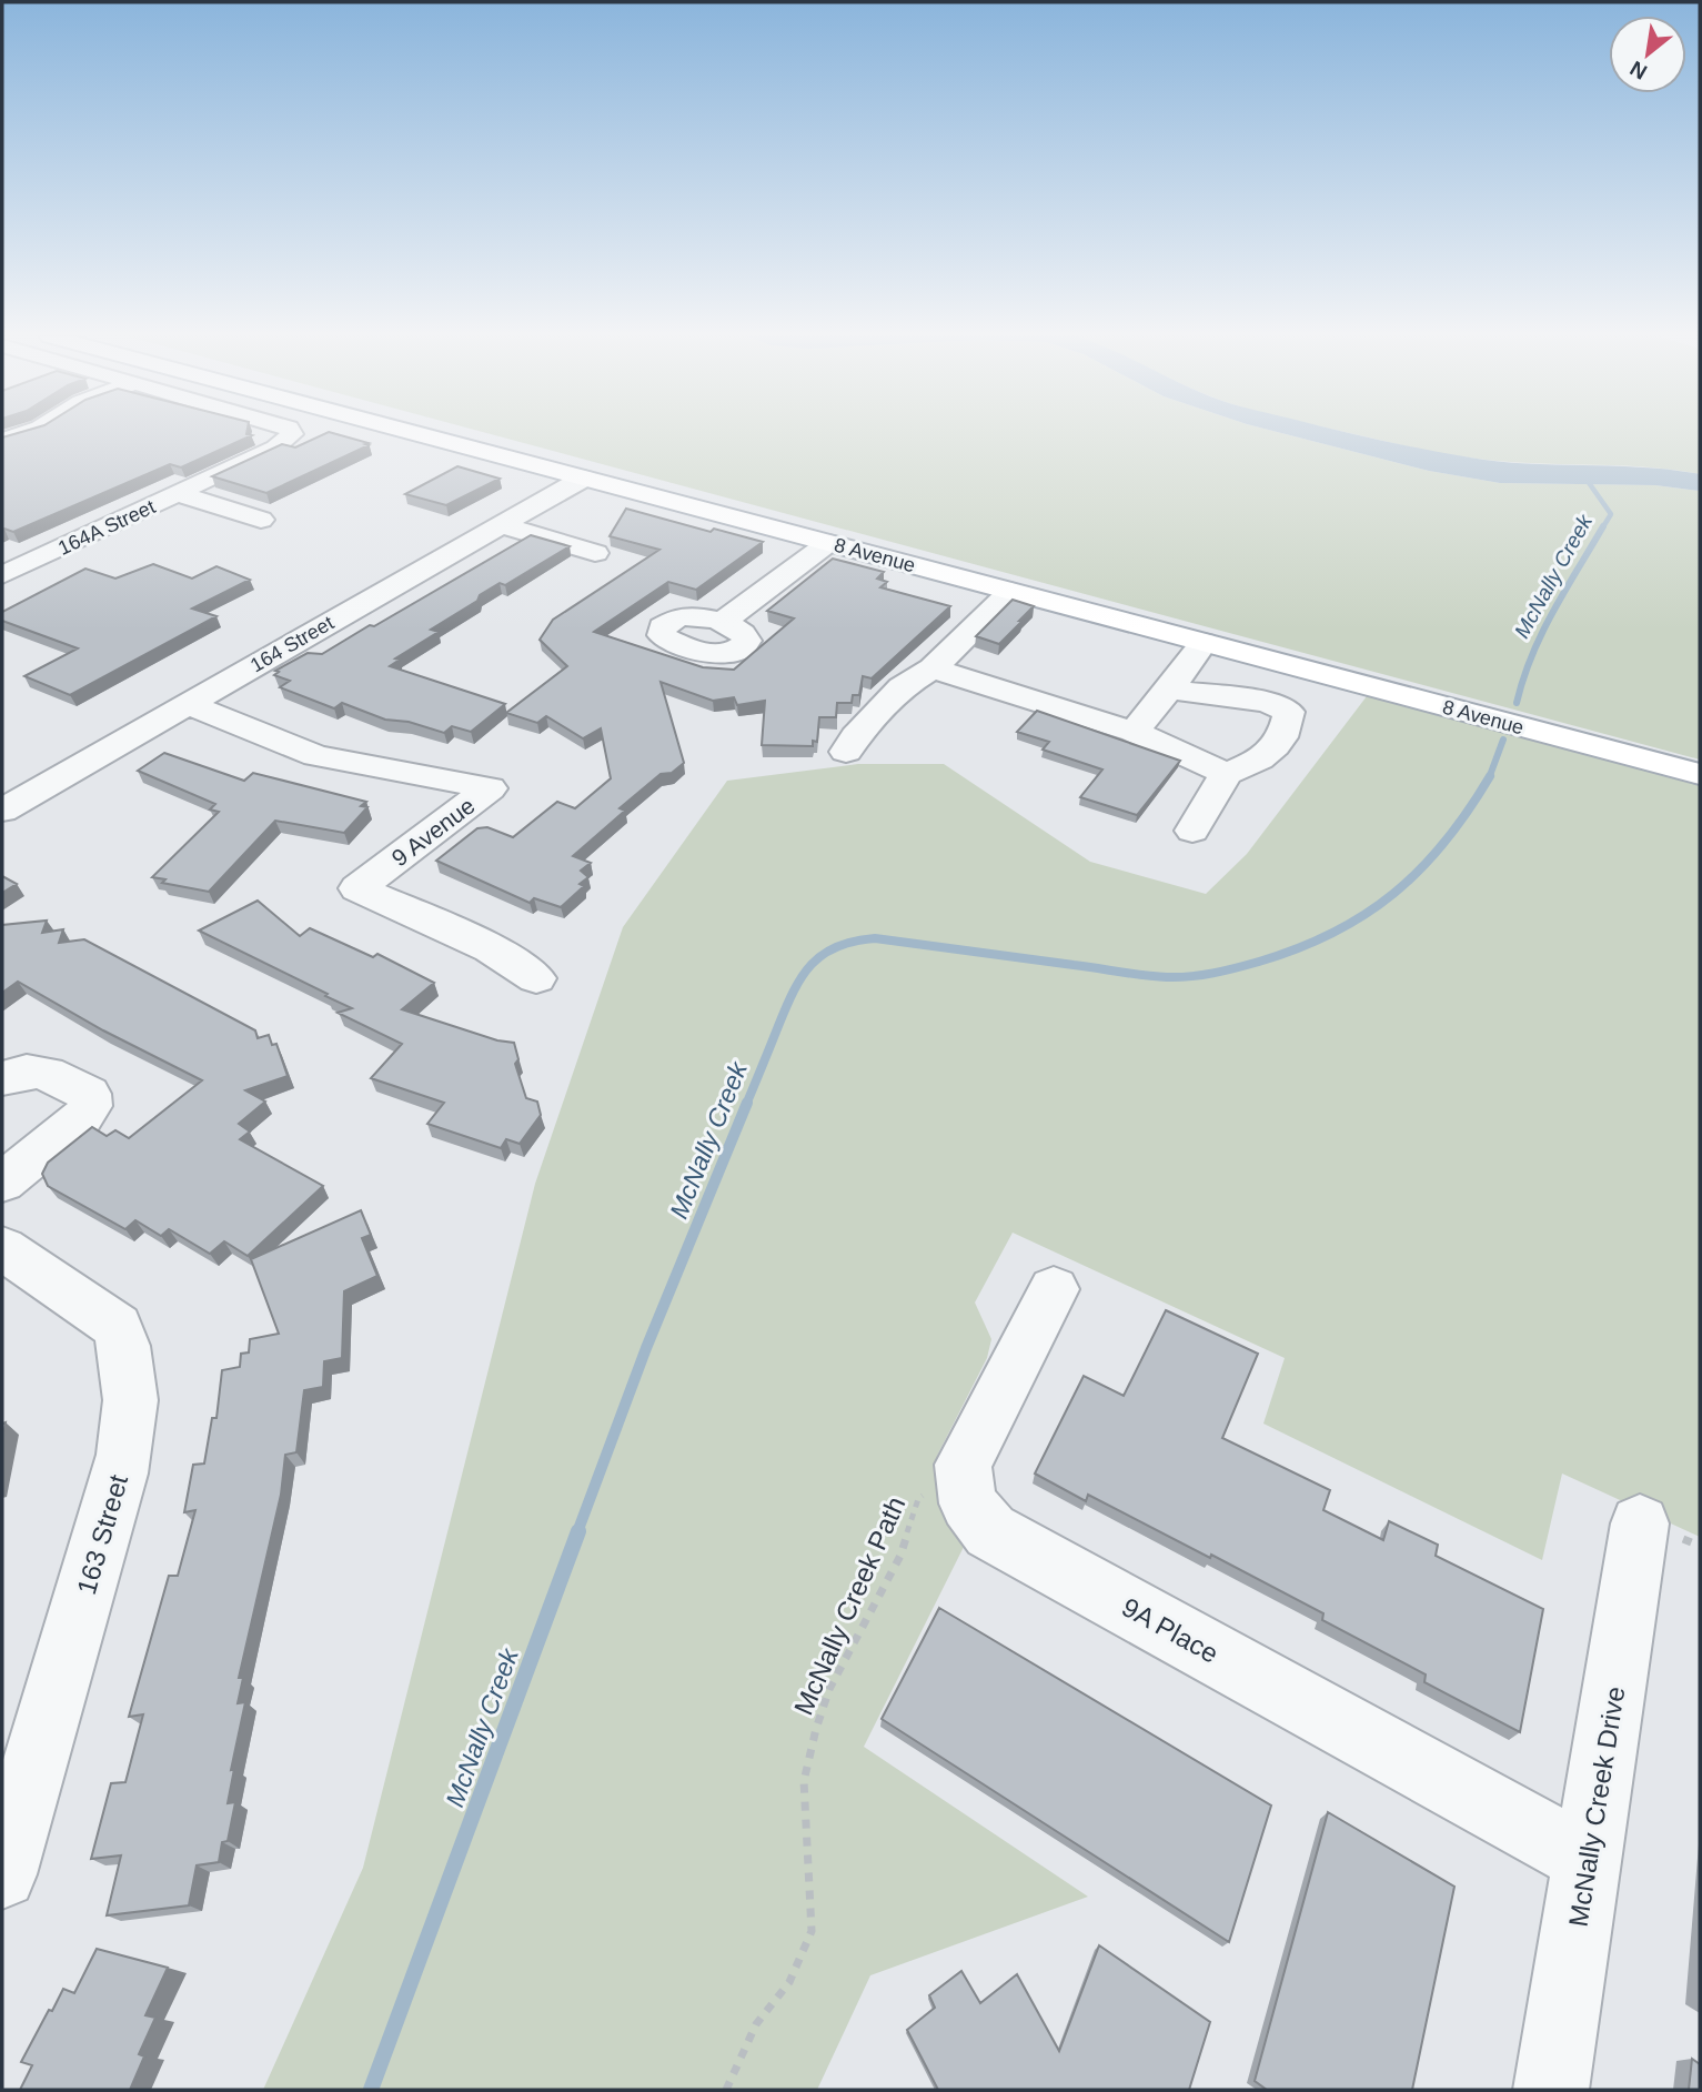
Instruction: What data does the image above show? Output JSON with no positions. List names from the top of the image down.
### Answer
{
  "streets": {
    "main road": ["8 Avenue"],
    "street": [
      "164A Street",
      "164 Street",
      "9 Avenue",
      "163 Street",
      "9A Place",
      "McNally Creek Drive"
    ],
    "path": ["McNally Creek Path"]
  },
  "crossings": [
    ["8 Avenue", "164 Street"],
    ["164 Street", "9 Avenue"],
    ["9A Place", "McNally Creek Drive"]
  ],
  "water": ["McNally Creek"],
  "north": "bottom left"
}
